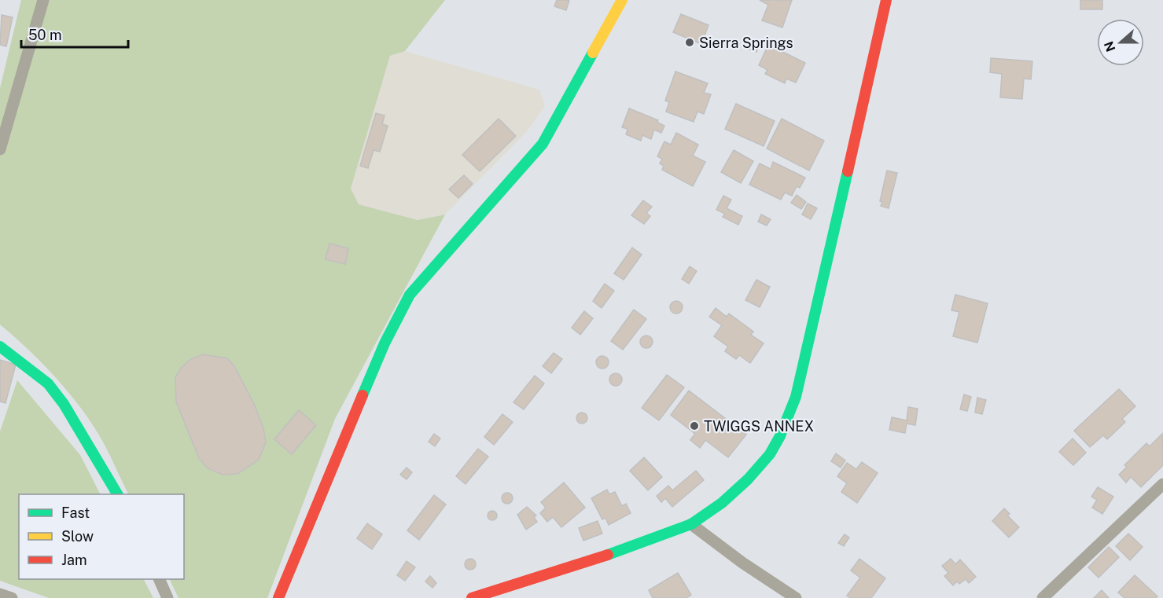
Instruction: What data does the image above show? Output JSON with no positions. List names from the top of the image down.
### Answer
{
  "places": ["Sierra Springs", "TWIGGS ANNEX"],
  "legend": ["Fast", "Slow", "Jam"],
  "scale_bar": "50 m",
  "north": "left"
}
